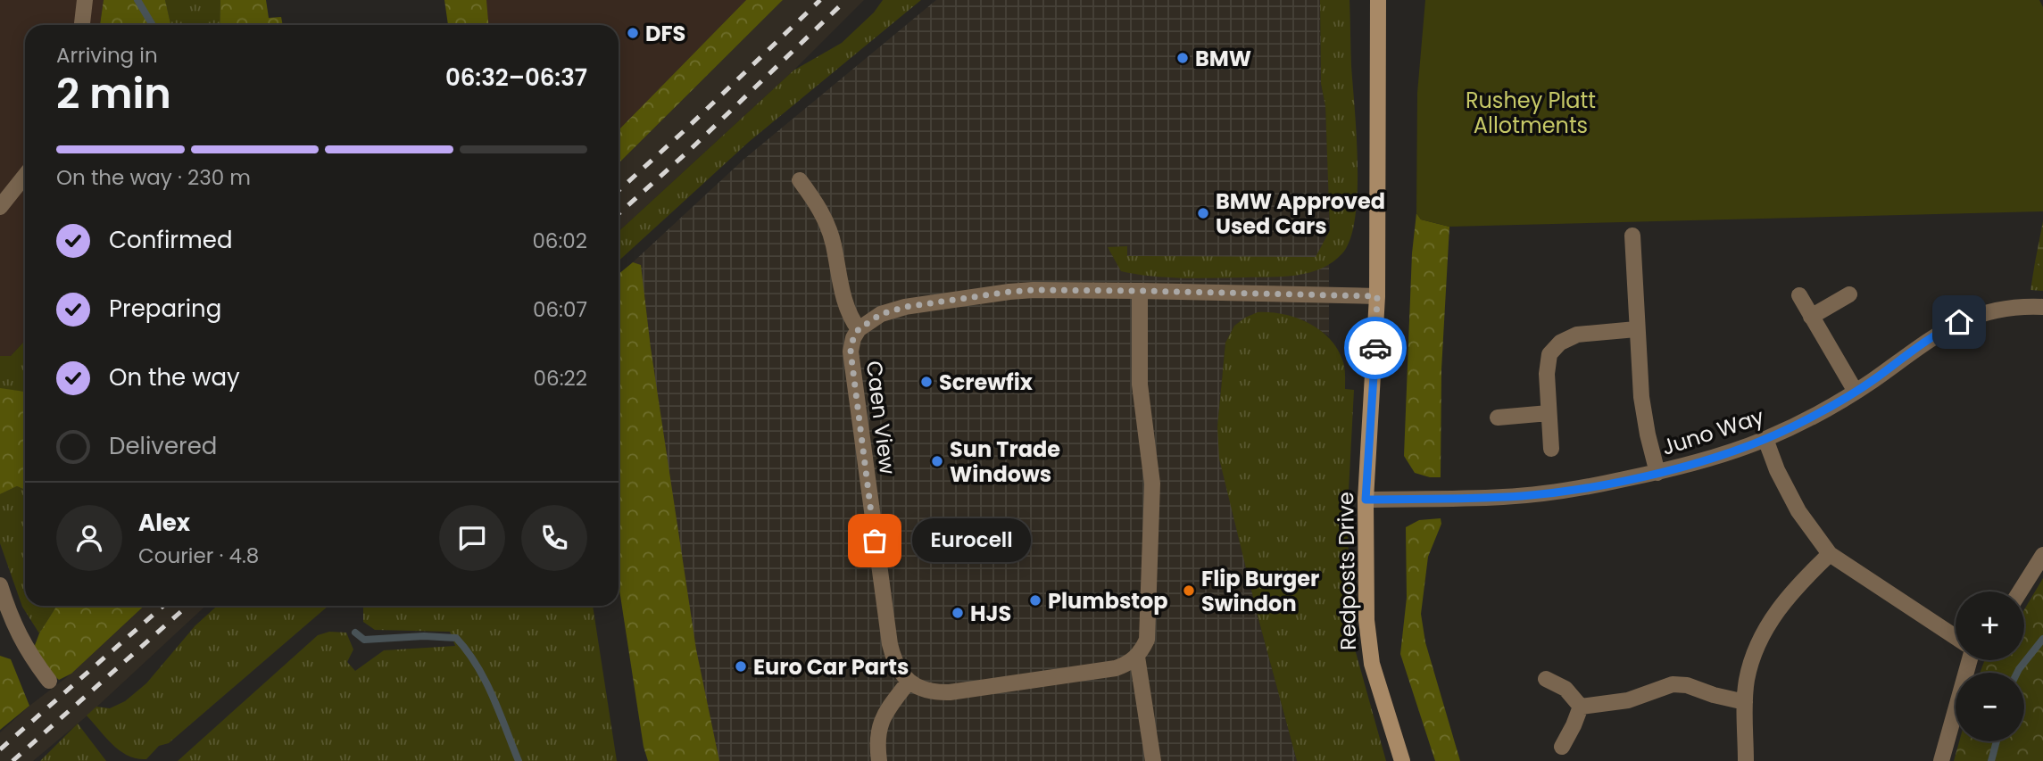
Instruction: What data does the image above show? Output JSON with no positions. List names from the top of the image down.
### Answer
{
  "streets": {
    "main road": ["Redposts Drive"],
    "street": ["Caen View", "Juno Way"]
  },
  "crossings": [
    ["Juno Way", "Redposts Drive"]
  ],
  "parks": ["Rushey Platt Allotments"],
  "places": [
    "DFS",
    "BMW",
    "BMW Approved Used Cars",
    "Screwfix",
    "Sun Trade Windows",
    "Eurocell",
    "Flip Burger Swindon",
    "Plumbstop",
    "HJS",
    "Euro Car Parts"
  ],
  "page": {
    "heading": ["2 min", "Arriving in", "06:32–06:37"],
    "panel": ["Alex", "Courier · 4.8"],
    "bar": "On the way · 230 m",
    "list": [
      ["Confirmed", "06:02"],
      ["Preparing", "06:07"],
      ["On the way", "06:22"],
      "Delivered"
    ],
    "bubble": "Eurocell",
    "map_buttons": ["+", "−"]
  }
}
